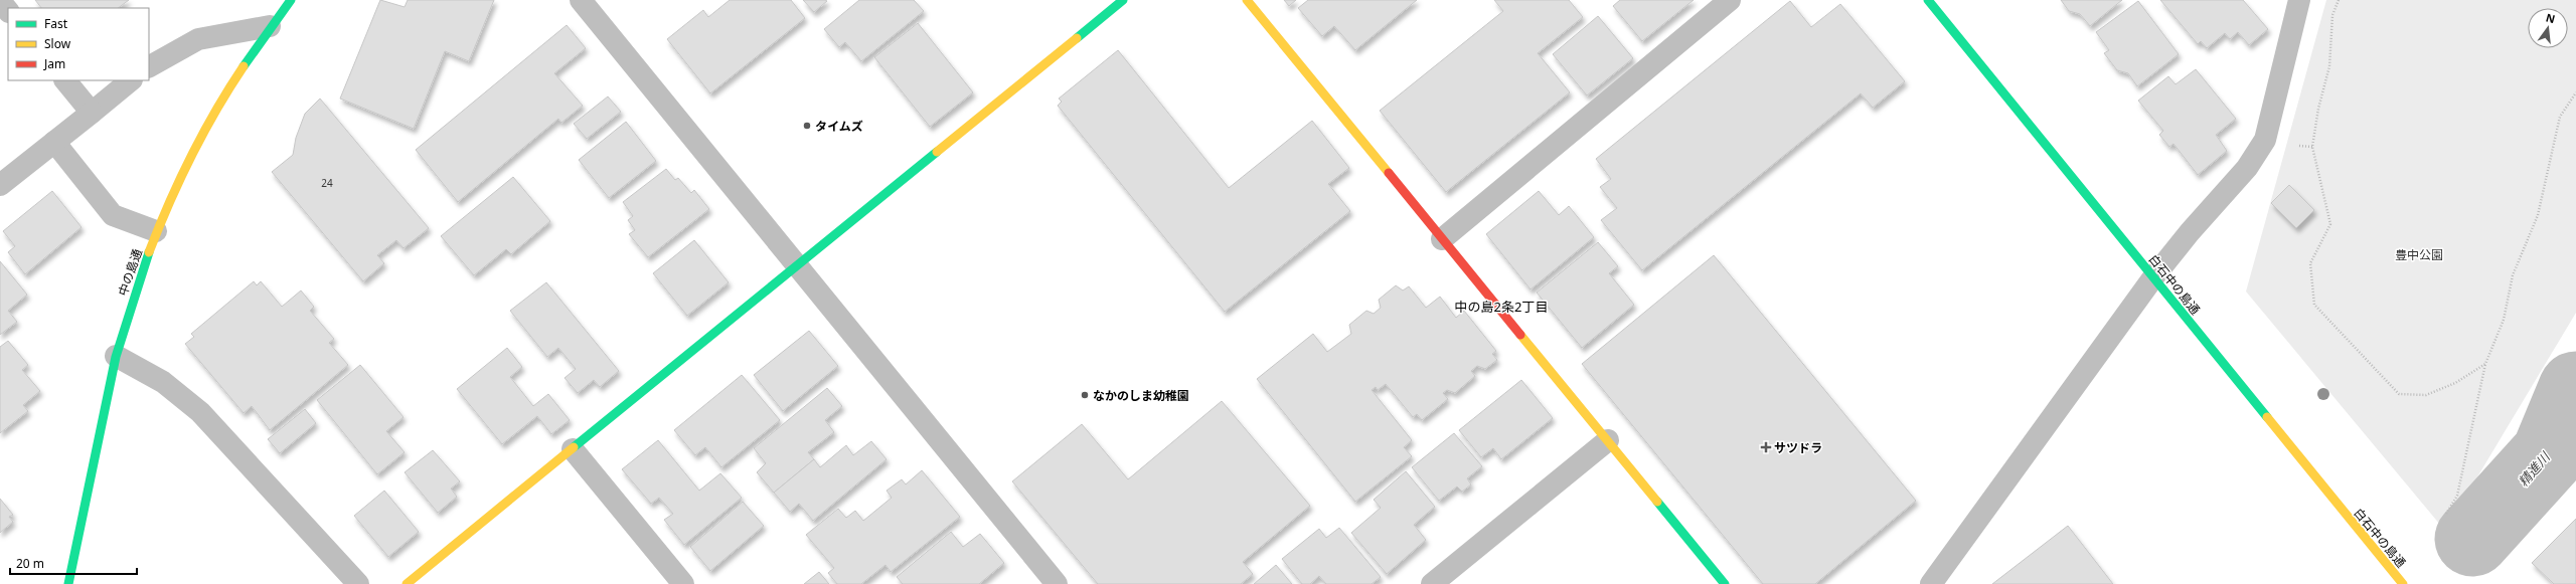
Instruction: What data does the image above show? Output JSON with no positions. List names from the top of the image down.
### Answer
{
  "streets": {
    "street": ["中の島通", "白石中の島通"]
  },
  "districts": ["中の島2条2丁目"],
  "water": ["精進川"],
  "parks": ["豊中公園"],
  "places": {
    "other": ["タイムズ", "なかのしま幼稚園"],
    "health": ["サツドラ"]
  },
  "house_numbers": ["24"],
  "legend": ["Fast", "Slow", "Jam"],
  "scale_bar": "20 m",
  "north": "top"
}
